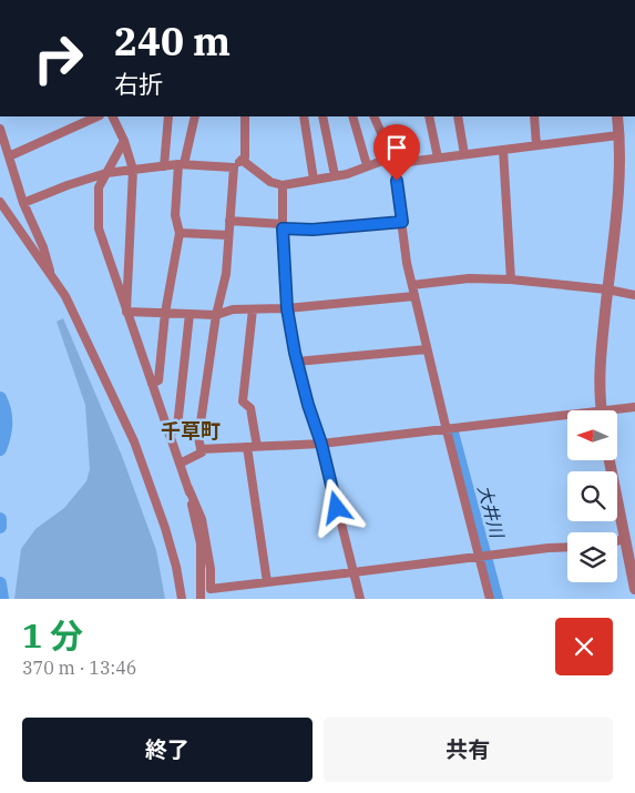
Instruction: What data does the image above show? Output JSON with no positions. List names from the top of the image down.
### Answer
{
  "districts": ["千草町"],
  "water": ["大井川"],
  "north": "left",
  "page": {
    "turn": ["240 m", "右折"],
    "heading": ["1 分", "370 m · 13:46"],
    "buttons": ["終了", "共有"]
  }
}
